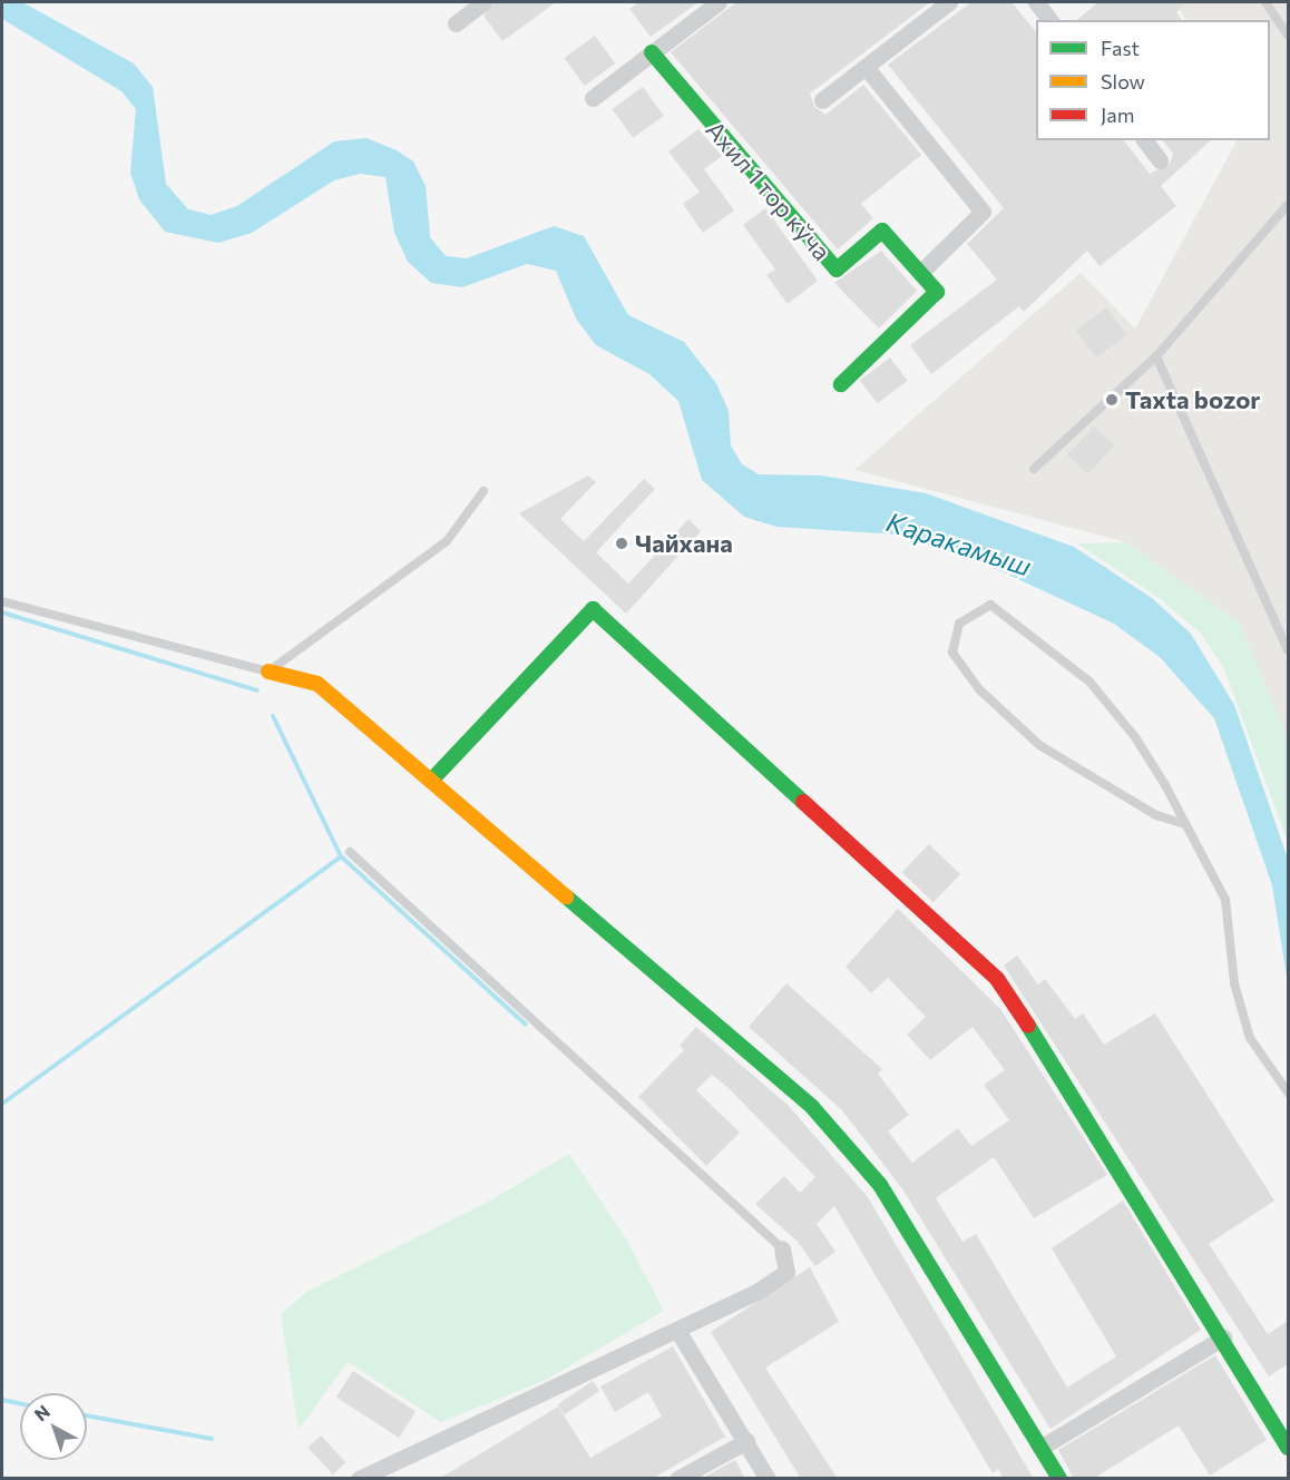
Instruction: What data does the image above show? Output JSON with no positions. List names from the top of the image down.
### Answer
{
  "streets": {
    "street": ["Ахил 1 тор кўча"]
  },
  "water": ["Каракамыш"],
  "places": ["Taxta bozor", "Чайхана"],
  "legend": ["Fast", "Slow", "Jam"],
  "north": "top left"
}
